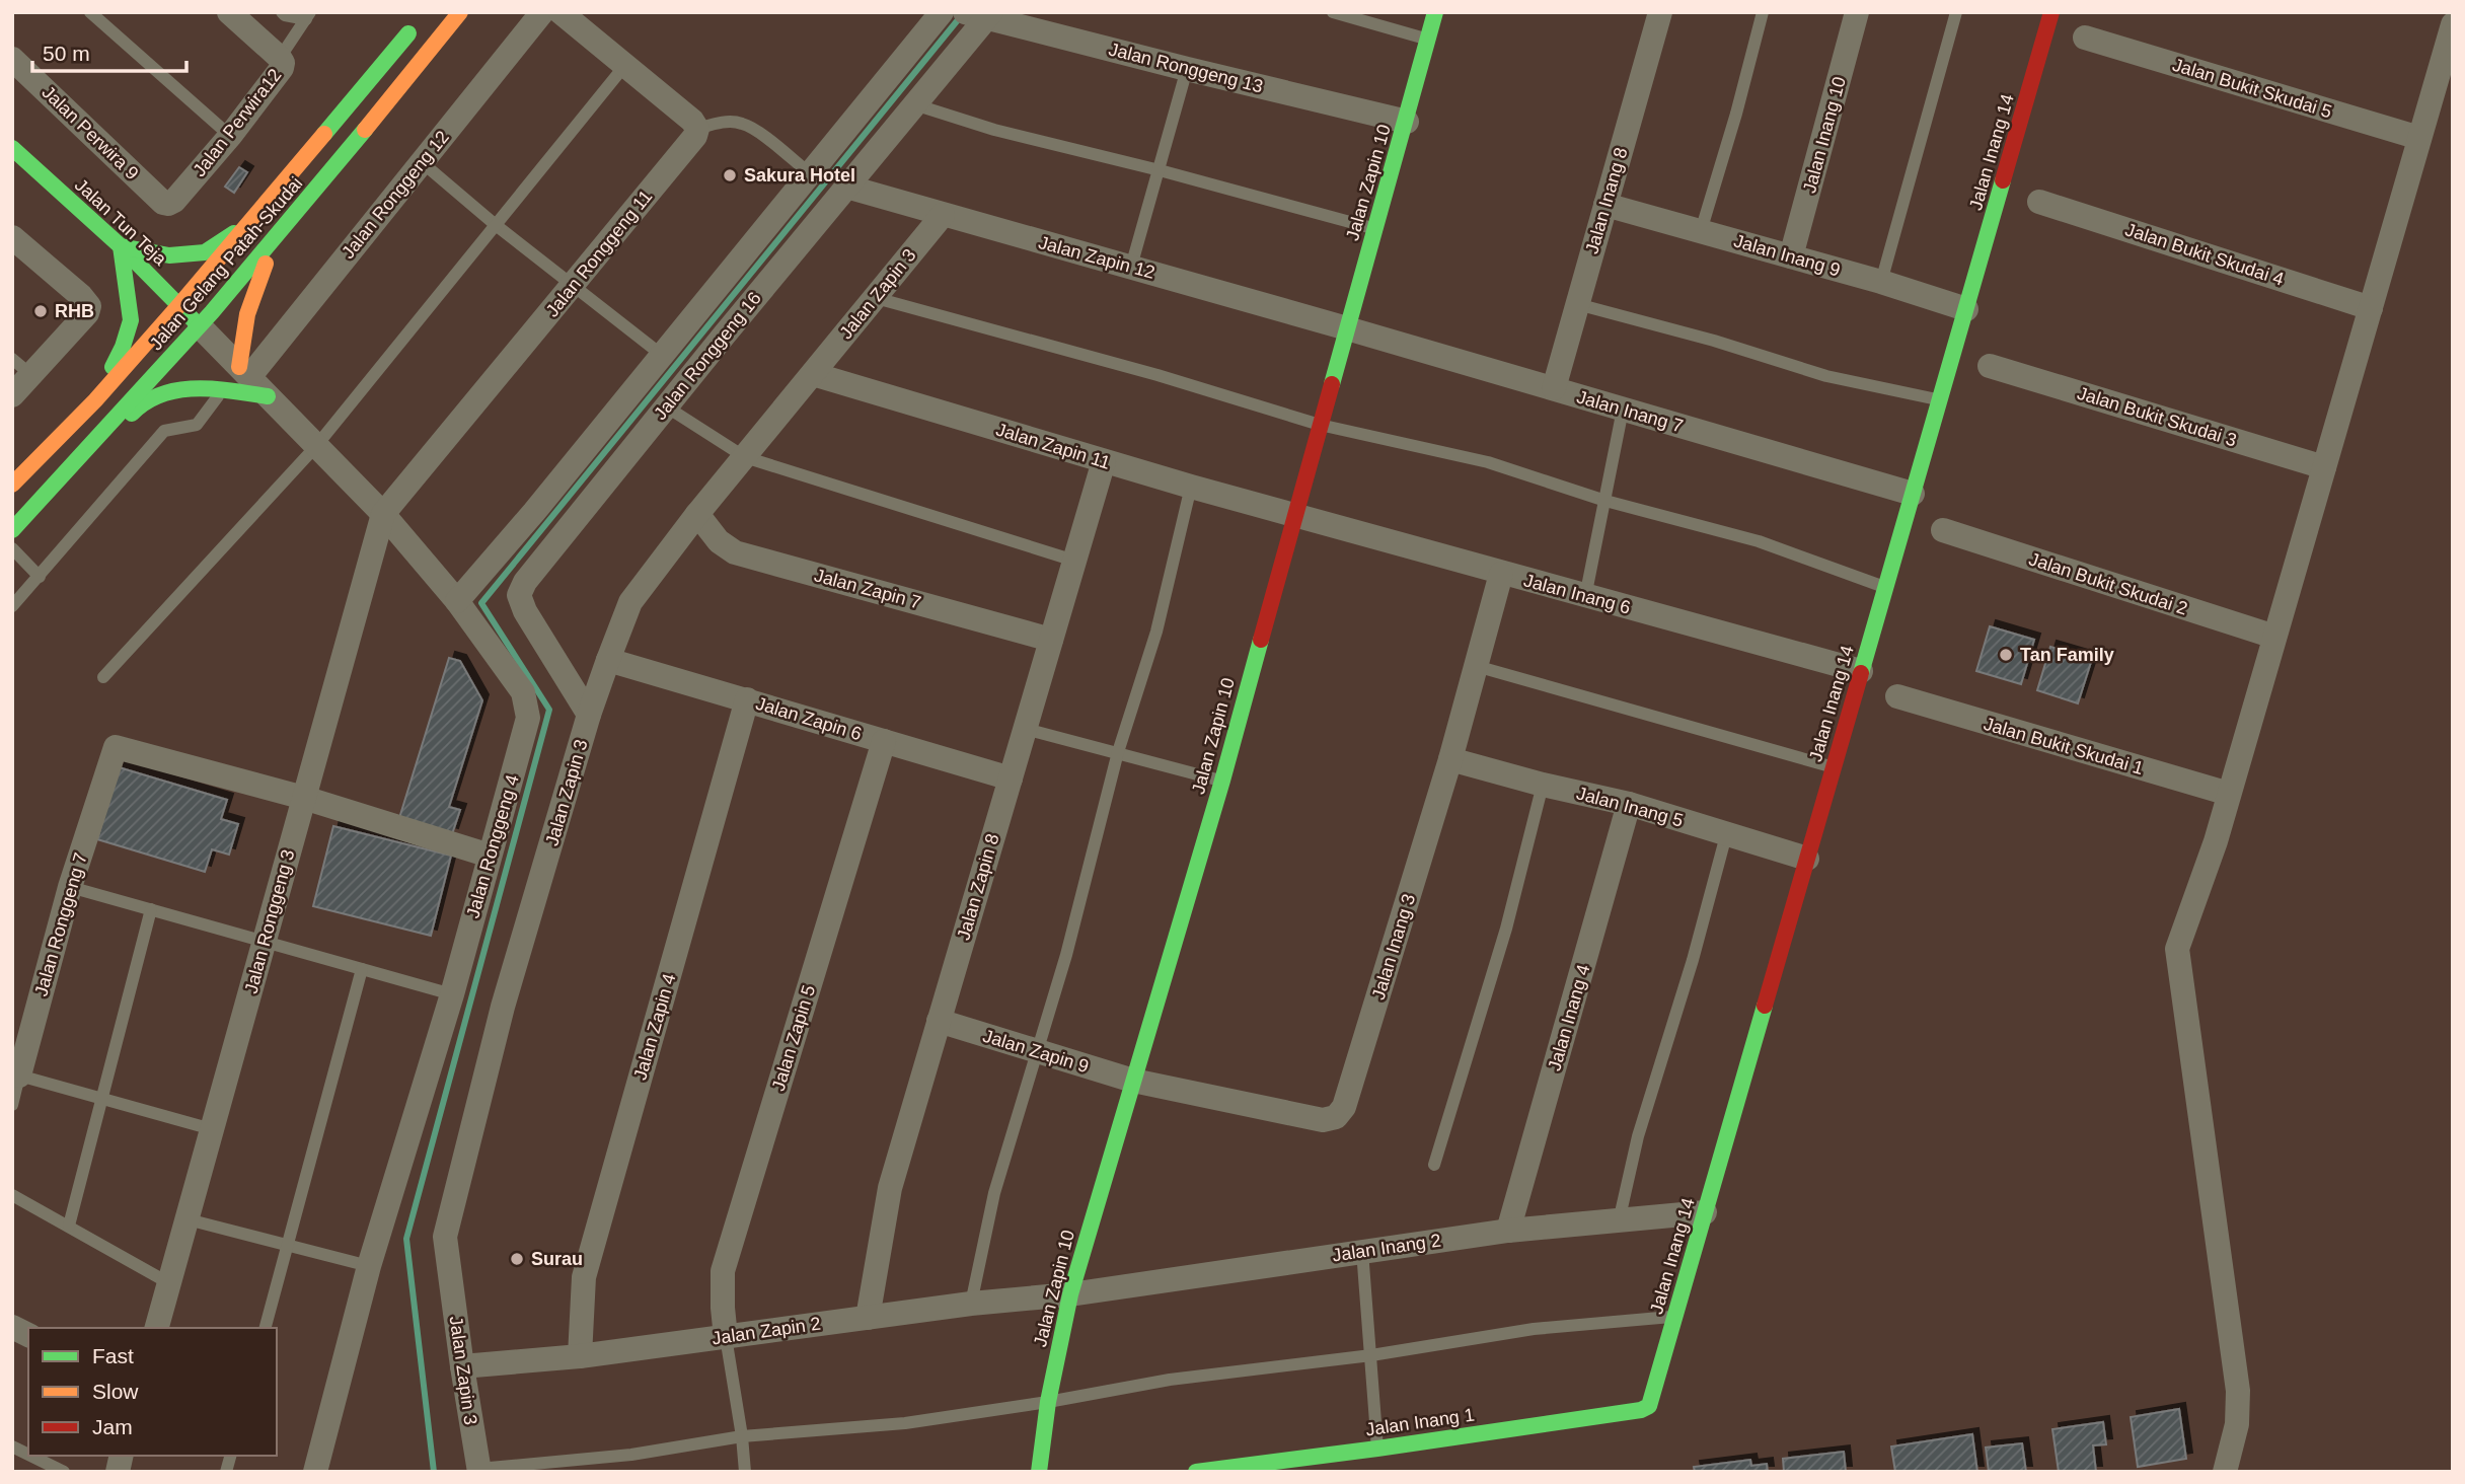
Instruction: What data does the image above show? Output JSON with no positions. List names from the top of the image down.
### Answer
{
  "streets": {
    "street": [
      "Jalan Ronggeng 13",
      "Jalan Bukit Skudai 5",
      "Jalan Perwira12",
      "Jalan Perwira 9",
      "Jalan Inang 10",
      "Jalan Inang 14",
      "Jalan Zapin 10",
      "Jalan Ronggeng 12",
      "Jalan Inang 8",
      "Jalan Tun Teja",
      "Jalan Ronggeng 11",
      "Jalan Bukit Skudai 4",
      "Jalan Inang 9",
      "Jalan Zapin 12",
      "Jalan Gelang Patah-Skudai",
      "Jalan Zapin 3",
      "Jalan Ronggeng 16",
      "Jalan Inang 7",
      "Jalan Bukit Skudai 3",
      "Jalan Zapin 11",
      "Jalan Bukit Skudai 2",
      "Jalan Zapin 7",
      "Jalan Inang 6",
      "Jalan Zapin 6",
      "Jalan Bukit Skudai 1",
      "Jalan Inang 5",
      "Jalan Ronggeng 4",
      "Jalan Zapin 8",
      "Jalan Ronggeng 3",
      "Jalan Ronggeng 7",
      "Jalan Inang 3",
      "Jalan Inang 4",
      "Jalan Zapin 4",
      "Jalan Zapin 5",
      "Jalan Zapin 9",
      "Jalan Inang 2",
      "Jalan Zapin 2",
      "Jalan Inang 1"
    ]
  },
  "crossings": [
    ["Jalan Ronggeng 13", "Jalan Zapin 10"],
    ["Jalan Ronggeng 13", "Jalan Ronggeng 16"],
    ["Jalan Perwira12", "Jalan Perwira 9"],
    ["Jalan Inang 10", "Jalan Inang 9"],
    ["Jalan Inang 14", "Jalan Inang 9"],
    ["Jalan Inang 14", "Jalan Inang 7"],
    ["Jalan Inang 14", "Jalan Inang 6"],
    ["Jalan Inang 14", "Jalan Inang 5"],
    ["Jalan Inang 14", "Jalan Inang 2"],
    ["Jalan Inang 14", "Jalan Inang 1"],
    ["Jalan Zapin 10", "Jalan Zapin 12"],
    ["Jalan Zapin 10", "Jalan Inang 7"],
    ["Jalan Zapin 10", "Jalan Zapin 11"],
    ["Jalan Zapin 10", "Jalan Inang 6"],
    ["Jalan Zapin 10", "Jalan Inang 3"],
    ["Jalan Zapin 10", "Jalan Zapin 9"],
    ["Jalan Zapin 10", "Jalan Inang 2"],
    ["Jalan Zapin 10", "Jalan Zapin 2"],
    ["Jalan Ronggeng 12", "Jalan Ronggeng 4"],
    ["Jalan Inang 8", "Jalan Inang 9"],
    ["Jalan Inang 8", "Jalan Inang 7"],
    ["Jalan Tun Teja", "Jalan Gelang Patah-Skudai"],
    ["Jalan Tun Teja", "Jalan Ronggeng 4"],
    ["Jalan Ronggeng 11", "Jalan Ronggeng 4"],
    ["Jalan Ronggeng 11", "Jalan Ronggeng 3"],
    ["Jalan Zapin 12", "Jalan Zapin 3"],
    ["Jalan Zapin 12", "Jalan Ronggeng 16"],
    ["Jalan Zapin 12", "Jalan Inang 7"],
    ["Jalan Gelang Patah-Skudai", "Jalan Ronggeng 4"],
    ["Jalan Zapin 3", "Jalan Ronggeng 16"],
    ["Jalan Zapin 3", "Jalan Zapin 11"],
    ["Jalan Zapin 3", "Jalan Zapin 7"],
    ["Jalan Zapin 3", "Jalan Zapin 6"],
    ["Jalan Zapin 3", "Jalan Zapin 2"],
    ["Jalan Ronggeng 16", "Jalan Ronggeng 4"],
    ["Jalan Zapin 11", "Jalan Inang 6"],
    ["Jalan Zapin 11", "Jalan Zapin 8"],
    ["Jalan Zapin 7", "Jalan Zapin 8"],
    ["Jalan Inang 6", "Jalan Inang 3"],
    ["Jalan Zapin 6", "Jalan Zapin 8"],
    ["Jalan Zapin 6", "Jalan Zapin 4"],
    ["Jalan Zapin 6", "Jalan Zapin 5"],
    ["Jalan Inang 5", "Jalan Inang 3"],
    ["Jalan Inang 5", "Jalan Inang 4"],
    ["Jalan Ronggeng 4", "Jalan Ronggeng 3"],
    ["Jalan Zapin 8", "Jalan Zapin 9"],
    ["Jalan Zapin 8", "Jalan Zapin 2"],
    ["Jalan Ronggeng 3", "Jalan Ronggeng 7"],
    ["Jalan Inang 3", "Jalan Zapin 9"],
    ["Jalan Inang 4", "Jalan Inang 2"],
    ["Jalan Zapin 4", "Jalan Zapin 2"],
    ["Jalan Zapin 5", "Jalan Zapin 2"],
    ["Jalan Inang 2", "Jalan Zapin 2"]
  ],
  "places": [
    "Sakura Hotel",
    "RHB",
    "Tan Family",
    "Surau"
  ],
  "legend": ["Fast", "Slow", "Jam"],
  "scale_bar": "50 m"
}
